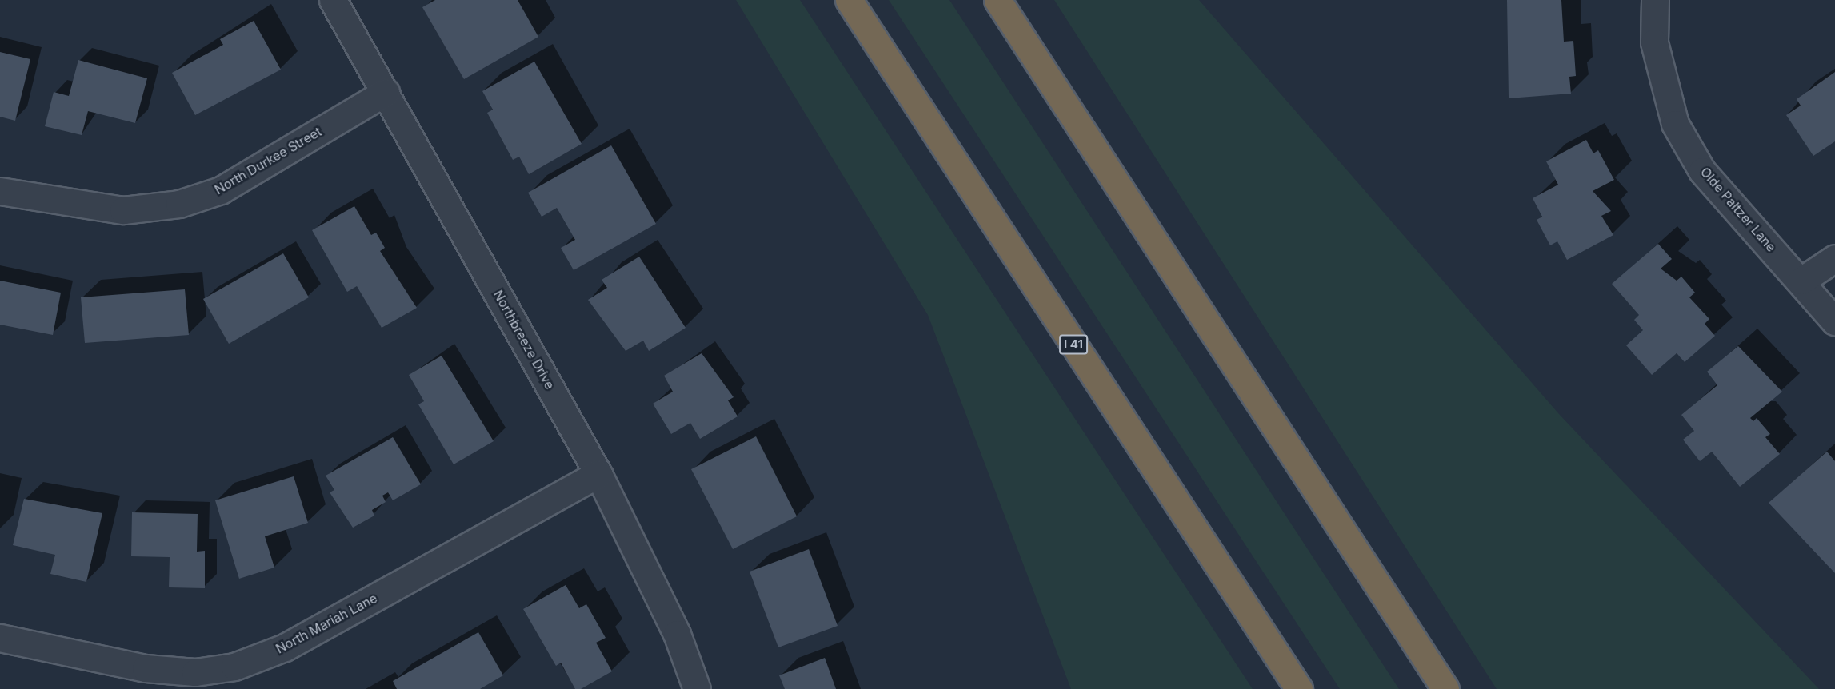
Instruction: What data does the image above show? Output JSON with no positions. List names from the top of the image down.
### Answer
{
  "streets": {
    "highway": ["I 41"],
    "street": [
      "North Durkee Street",
      "Olde Paltzer Lane",
      "Northbreeze Drive",
      "North Mariah Lane"
    ]
  },
  "crossings": [
    ["North Durkee Street", "Northbreeze Drive"],
    ["Northbreeze Drive", "North Mariah Lane"]
  ]
}
